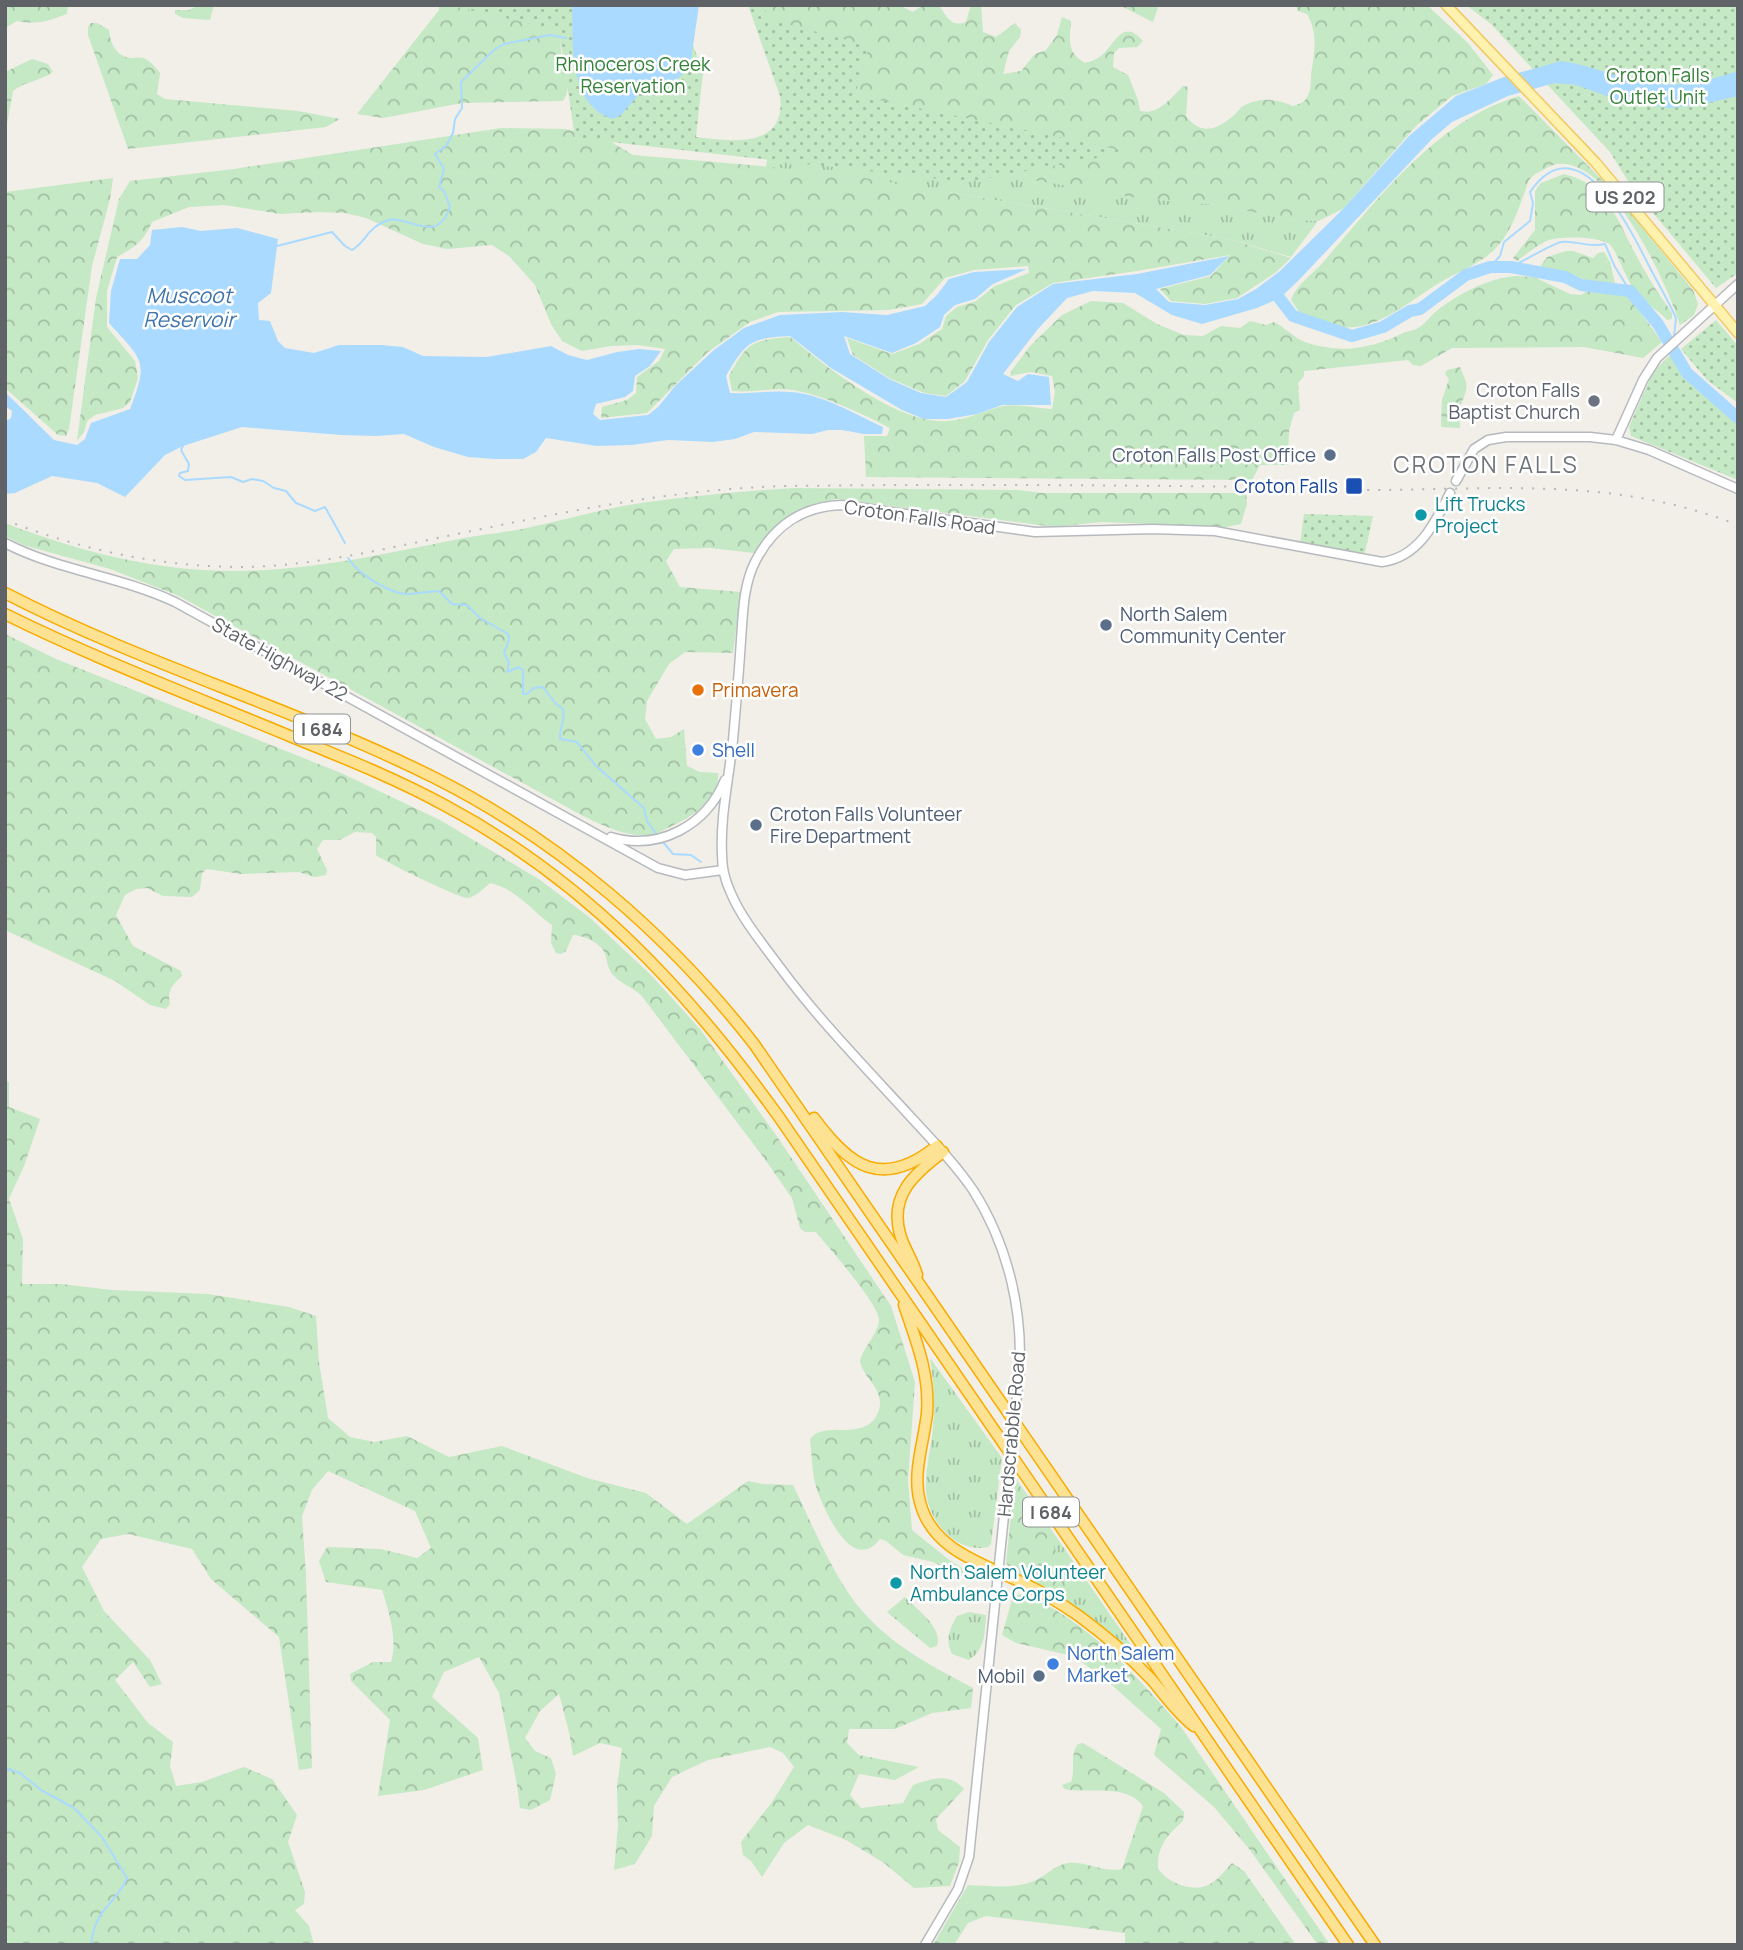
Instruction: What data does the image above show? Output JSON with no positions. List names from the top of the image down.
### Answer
{
  "streets": {
    "highway": ["I 684"],
    "main road": [
      "US 202",
      "Croton Falls Road",
      "State Highway 22",
      "Hardscrabble Road"
    ]
  },
  "crossings": [
    ["Croton Falls Road", "Hardscrabble Road"]
  ],
  "districts": ["CROTON FALLS"],
  "water": ["Muscoot Reservoir"],
  "parks": ["Rhinoceros Creek Reservation", "Croton Falls Outlet Unit"],
  "places": {
    "other": [
      "Croton Falls Baptist Church",
      "Croton Falls Post Office",
      "Lift Trucks Project",
      "North Salem Community Center",
      "Primavera",
      "Shell",
      "Croton Falls Volunteer Fire Department",
      "North Salem Volunteer Ambulance Corps",
      "North Salem Market",
      "Mobil"
    ],
    "transit": ["Croton Falls"]
  }
}
